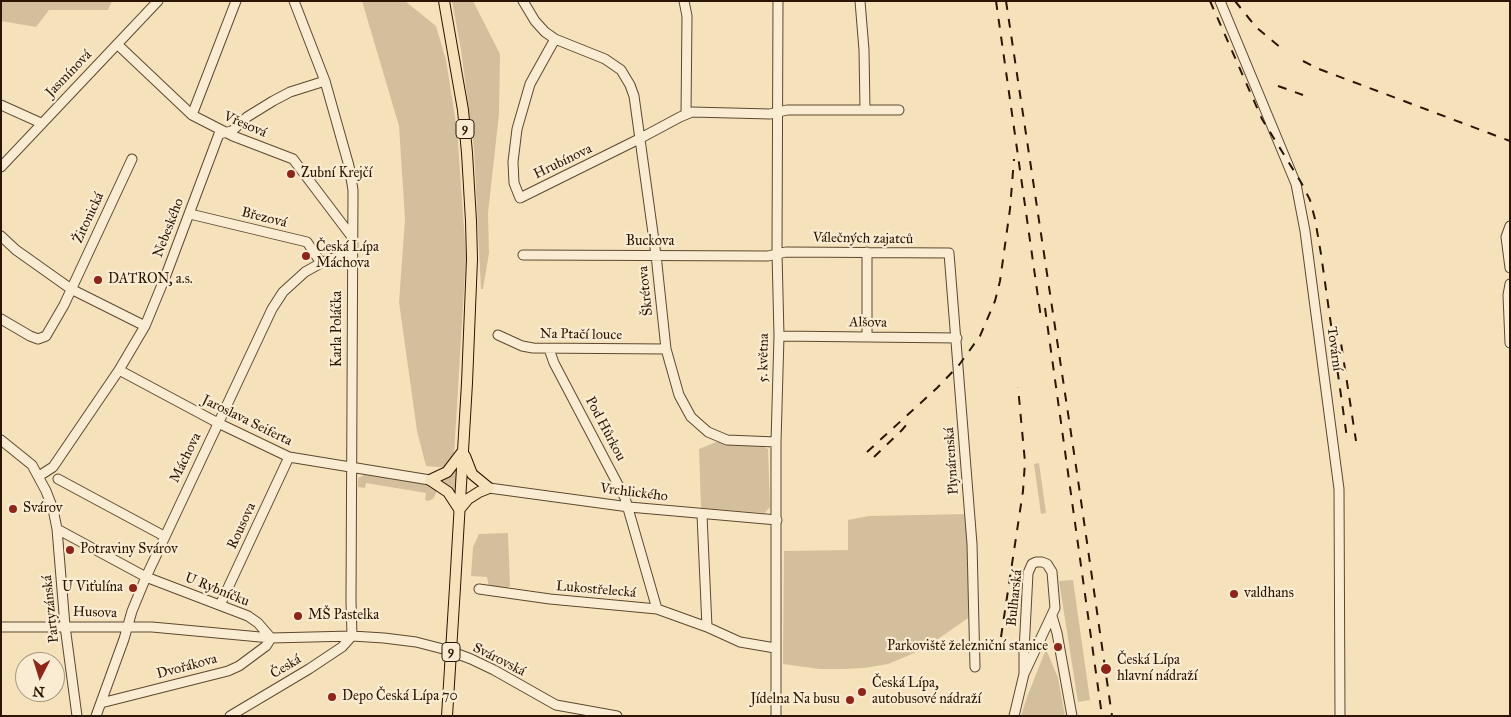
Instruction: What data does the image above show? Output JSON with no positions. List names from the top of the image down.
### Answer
{
  "streets": {
    "main road": ["9"],
    "street": [
      "Jasmínová",
      "Vřesová",
      "Hrubínova",
      "Žitonická",
      "Březová",
      "Nebeského",
      "Válečných zajatců",
      "Buckova",
      "Škrétova",
      "Alšova",
      "Karla Poláčka",
      "Na Ptačí louce",
      "Tovární",
      "5. května",
      "Jaroslava Seiferta",
      "Pod Hůrkou",
      "Máchova",
      "Plynárenská",
      "Vrchlického",
      "Rousova",
      "U Rybníčku",
      "Lukostřelecká",
      "Bulharská",
      "Partyzánská",
      "Husova",
      "Svárovská",
      "Dvořákova",
      "Česká"
    ]
  },
  "crossings": [
    ["Jasmínová", "Vřesová"],
    ["Vřesová", "Nebeského"],
    ["Vřesová", "Karla Poláčka"],
    ["Hrubínova", "Škrétova"],
    ["Hrubínova", "5. května"],
    ["Březová", "Nebeského"],
    ["Březová", "Máchova"],
    ["Nebeského", "Karla Poláčka"],
    ["Nebeského", "Jaroslava Seiferta"],
    ["Nebeského", "Partyzánská"],
    ["Válečných zajatců", "Buckova"],
    ["Válečných zajatců", "5. května"],
    ["Válečných zajatců", "Plynárenská"],
    ["Buckova", "Škrétova"],
    ["Buckova", "5. května"],
    ["Škrétova", "Na Ptačí louce"],
    ["Škrétova", "5. května"],
    ["Alšova", "5. května"],
    ["Alšova", "Plynárenská"],
    ["Karla Poláčka", "Jaroslava Seiferta"],
    ["Karla Poláčka", "Máchova"],
    ["Karla Poláčka", "Svárovská"],
    ["Karla Poláčka", "Česká"],
    ["Na Ptačí louce", "Pod Hůrkou"],
    ["5. května", "Vrchlického"],
    ["5. května", "Lukostřelecká"],
    ["Jaroslava Seiferta", "Máchova"],
    ["Jaroslava Seiferta", "Rousova"],
    ["Pod Hůrkou", "Vrchlického"],
    ["Pod Hůrkou", "Lukostřelecká"],
    ["Máchova", "U Rybníčku"],
    ["Máchova", "Husova"],
    ["Máchova", "Svárovská"],
    ["Máchova", "Dvořákova"],
    ["Rousova", "U Rybníčku"],
    ["U Rybníčku", "Partyzánská"],
    ["U Rybníčku", "Svárovská"],
    ["U Rybníčku", "Dvořákova"],
    ["Partyzánská", "Husova"],
    ["Husova", "Svárovská"],
    ["Svárovská", "Dvořákova"],
    ["Svárovská", "Česká"]
  ],
  "places": [
    "Zubní Krejčí",
    "Česká Lípa Máchova",
    "DATRON, a.s.",
    "Svárov",
    "Potraviny Svárov",
    "U Viťulína",
    "valdhans",
    "MŠ Pastelka",
    "Parkoviště železniční stanice",
    "Česká Lípa hlavní nádraží",
    "Česká Lípa, autobusové nádraží",
    "Depo Česká Lípa 70",
    "Jídelna Na busu"
  ],
  "north": "bottom"
}
